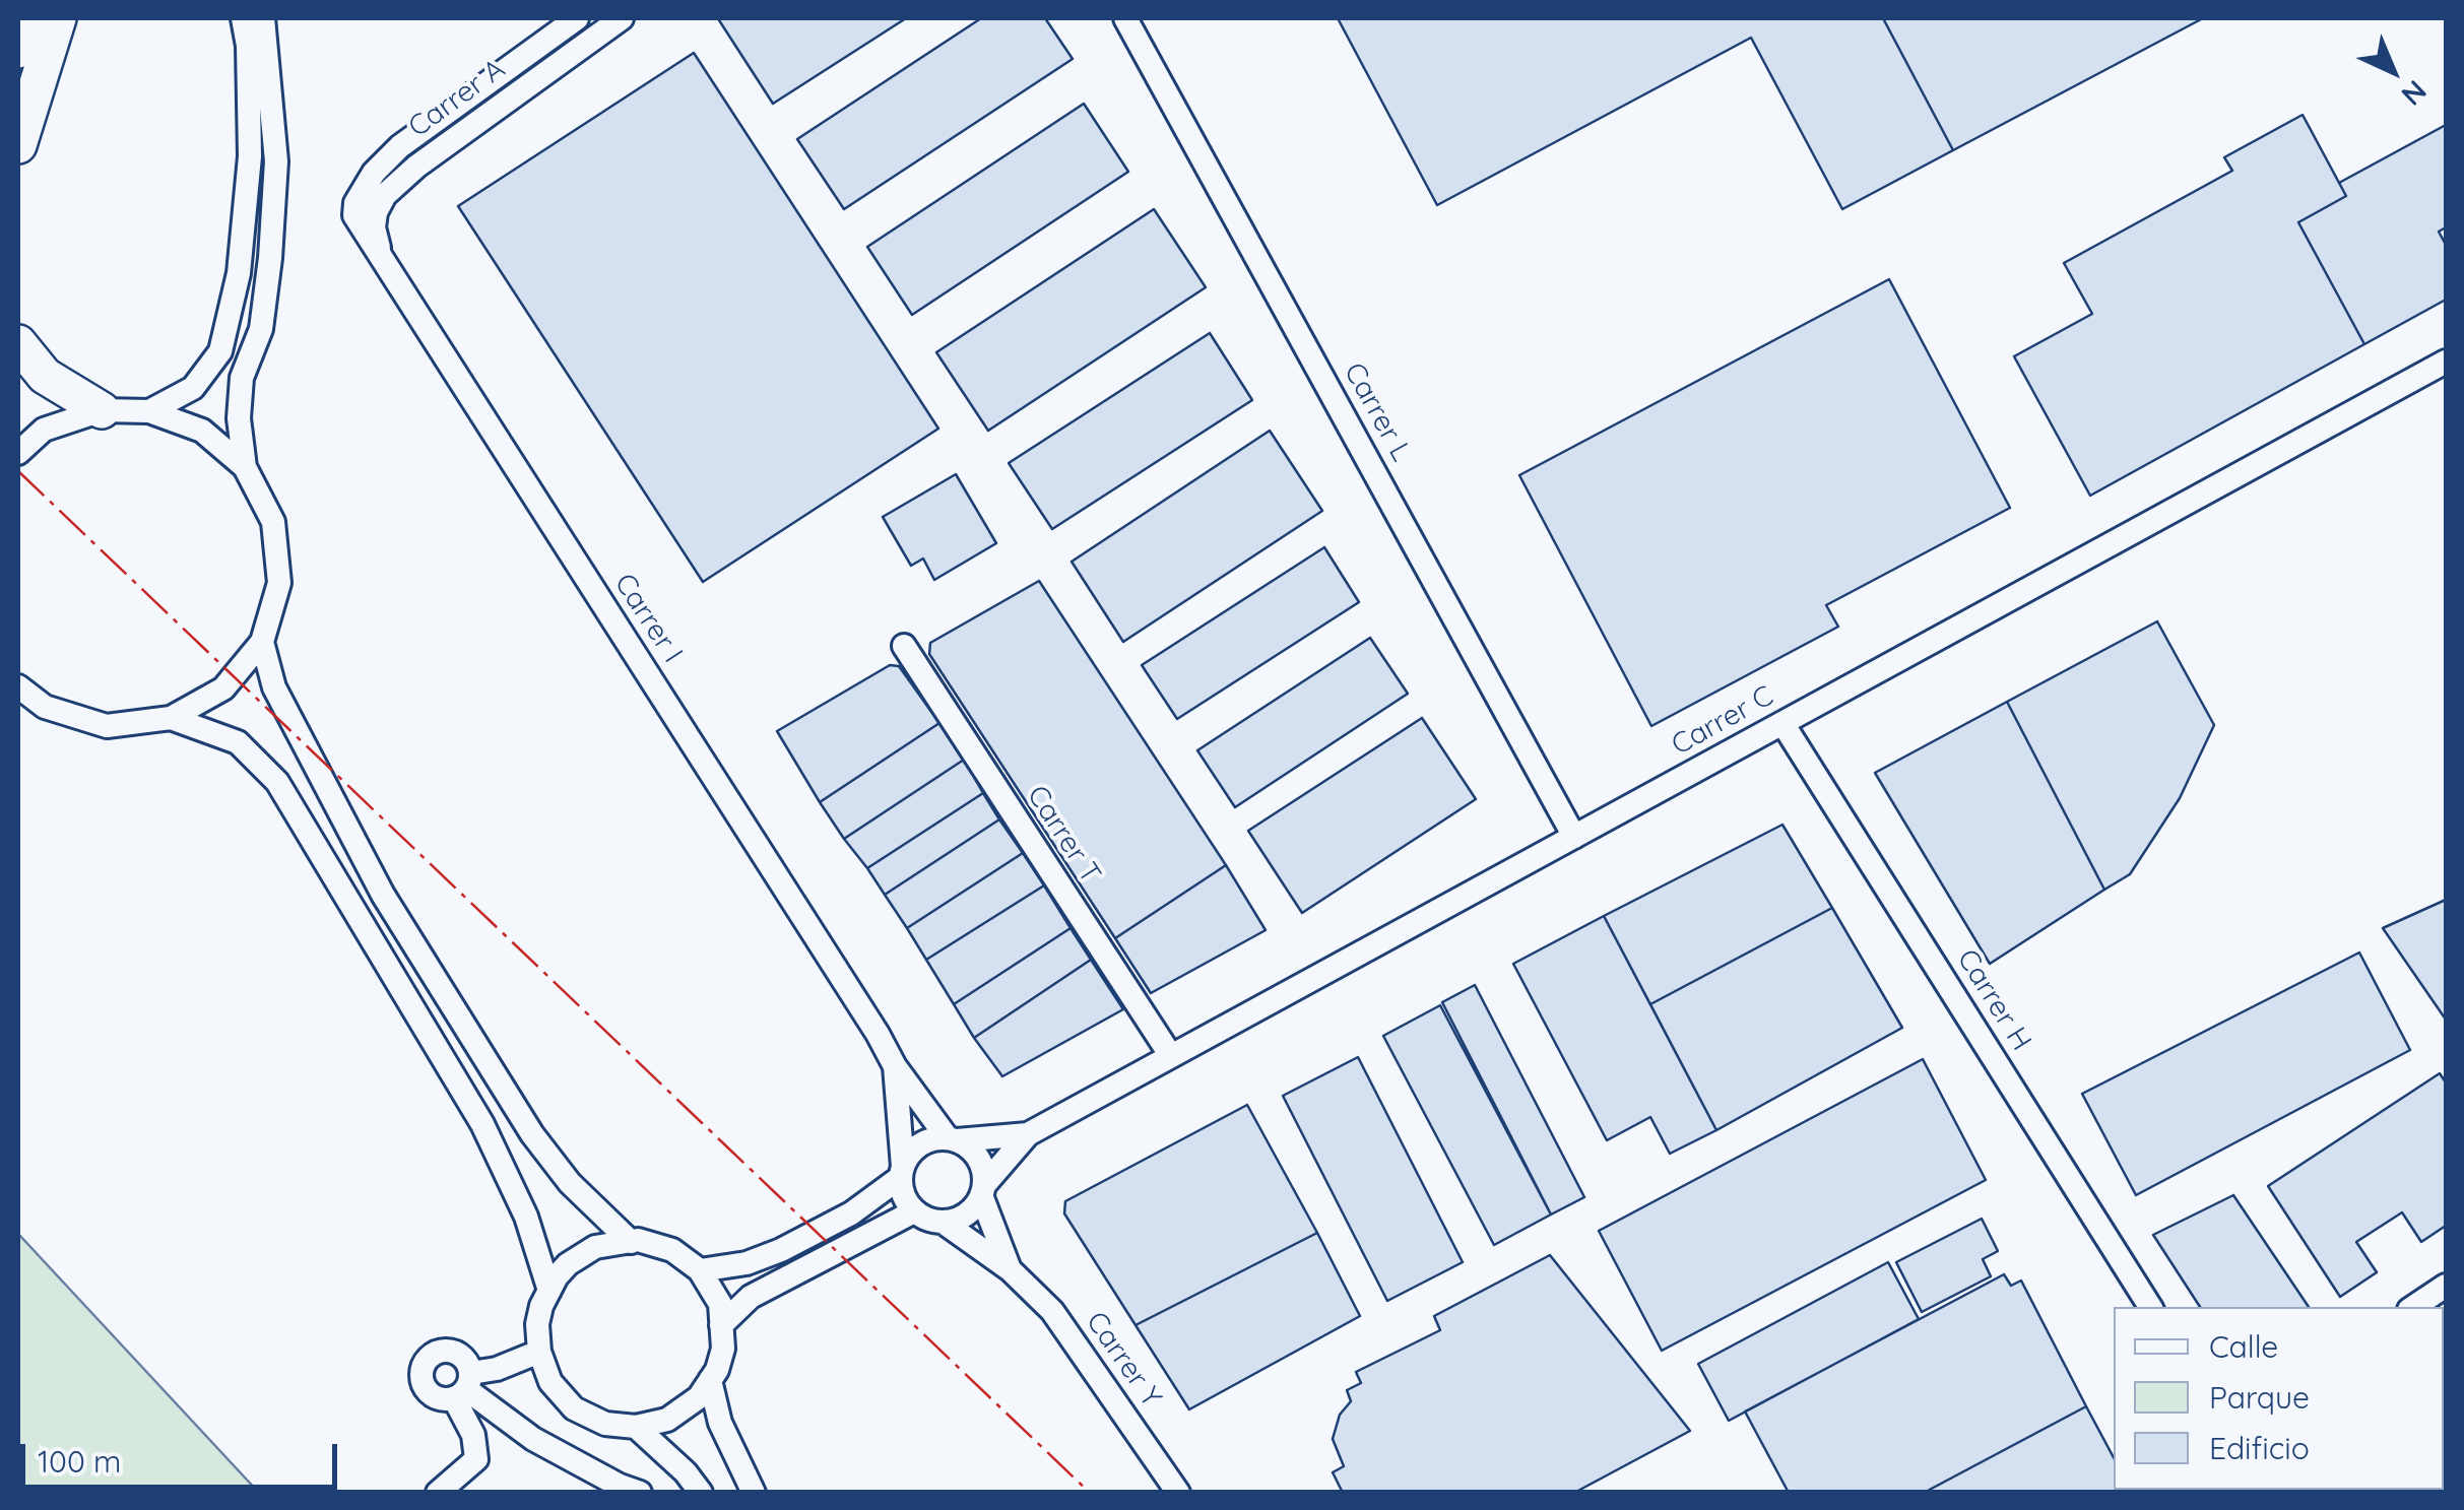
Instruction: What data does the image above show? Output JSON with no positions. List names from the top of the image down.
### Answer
{
  "streets": {
    "street": [
      "Carrer A",
      "Carrer L",
      "Carrer I",
      "Carrer C",
      "Carrer T",
      "Carrer H",
      "Carrer Y"
    ]
  },
  "crossings": [
    ["Carrer A", "Carrer I"],
    ["Carrer L", "Carrer C"],
    ["Carrer I", "Carrer C"],
    ["Carrer I", "Carrer Y"],
    ["Carrer C", "Carrer T"],
    ["Carrer C", "Carrer H"],
    ["Carrer C", "Carrer Y"]
  ],
  "legend": ["Calle", "Parque", "Edificio"],
  "scale_bar": "100 m",
  "north": "bottom right"
}
